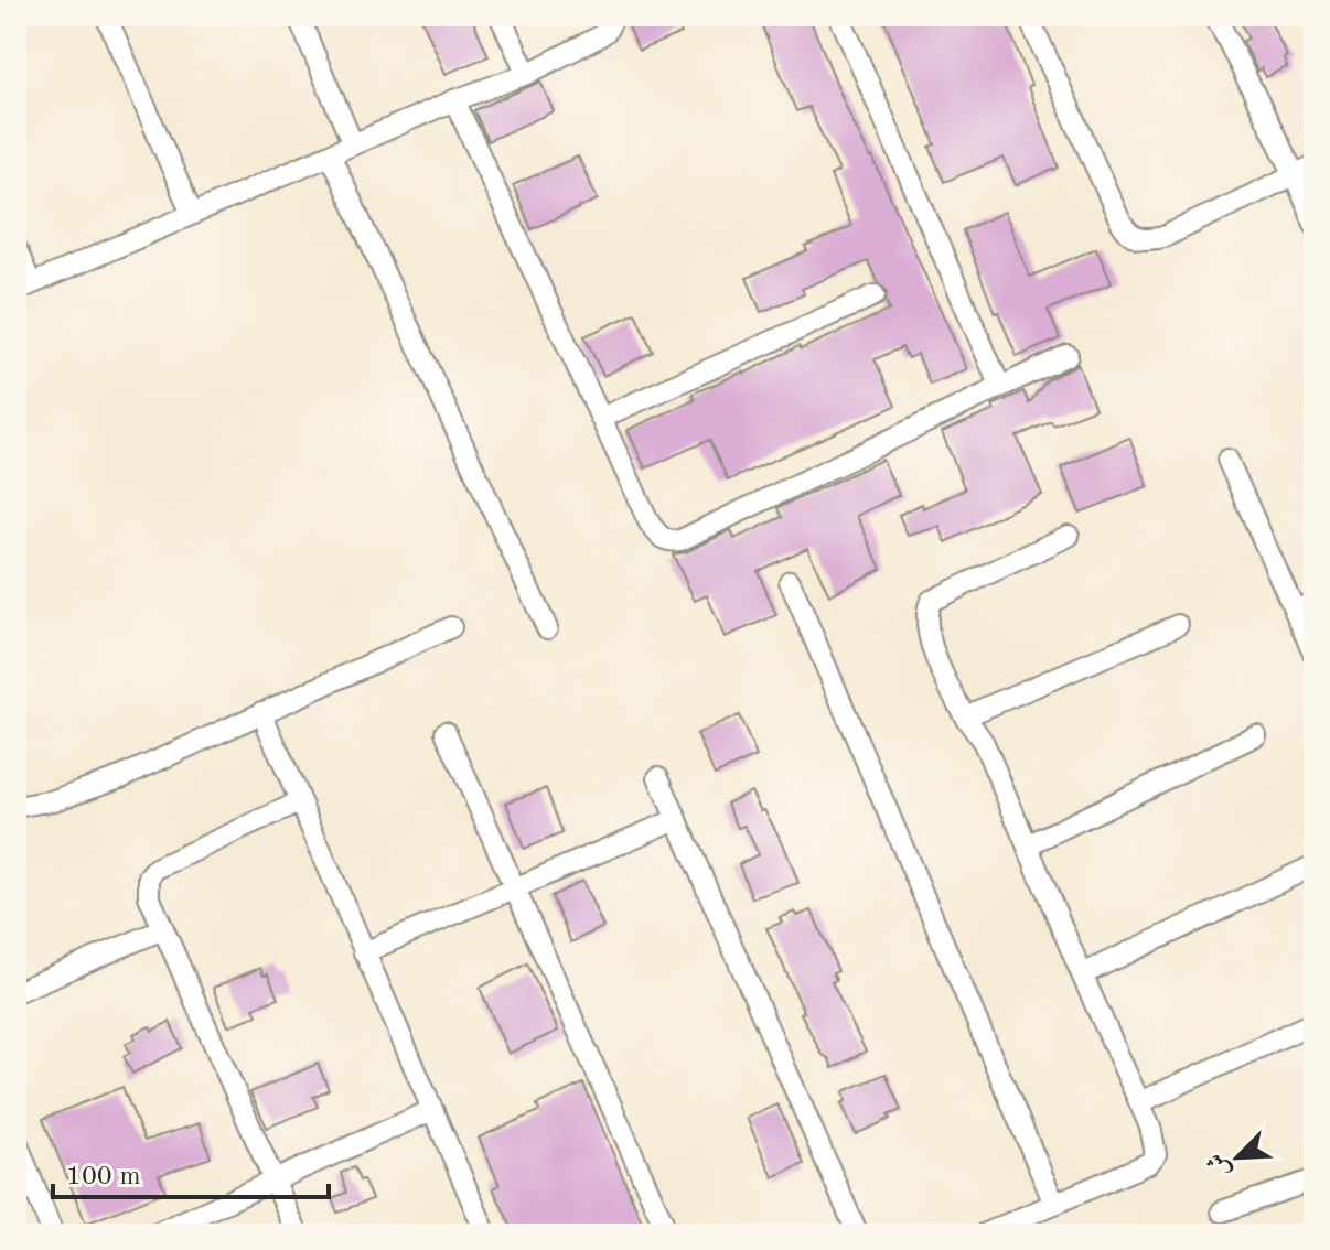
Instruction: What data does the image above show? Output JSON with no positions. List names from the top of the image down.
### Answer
{
  "scale_bar": "100 m",
  "north": "bottom left"
}
